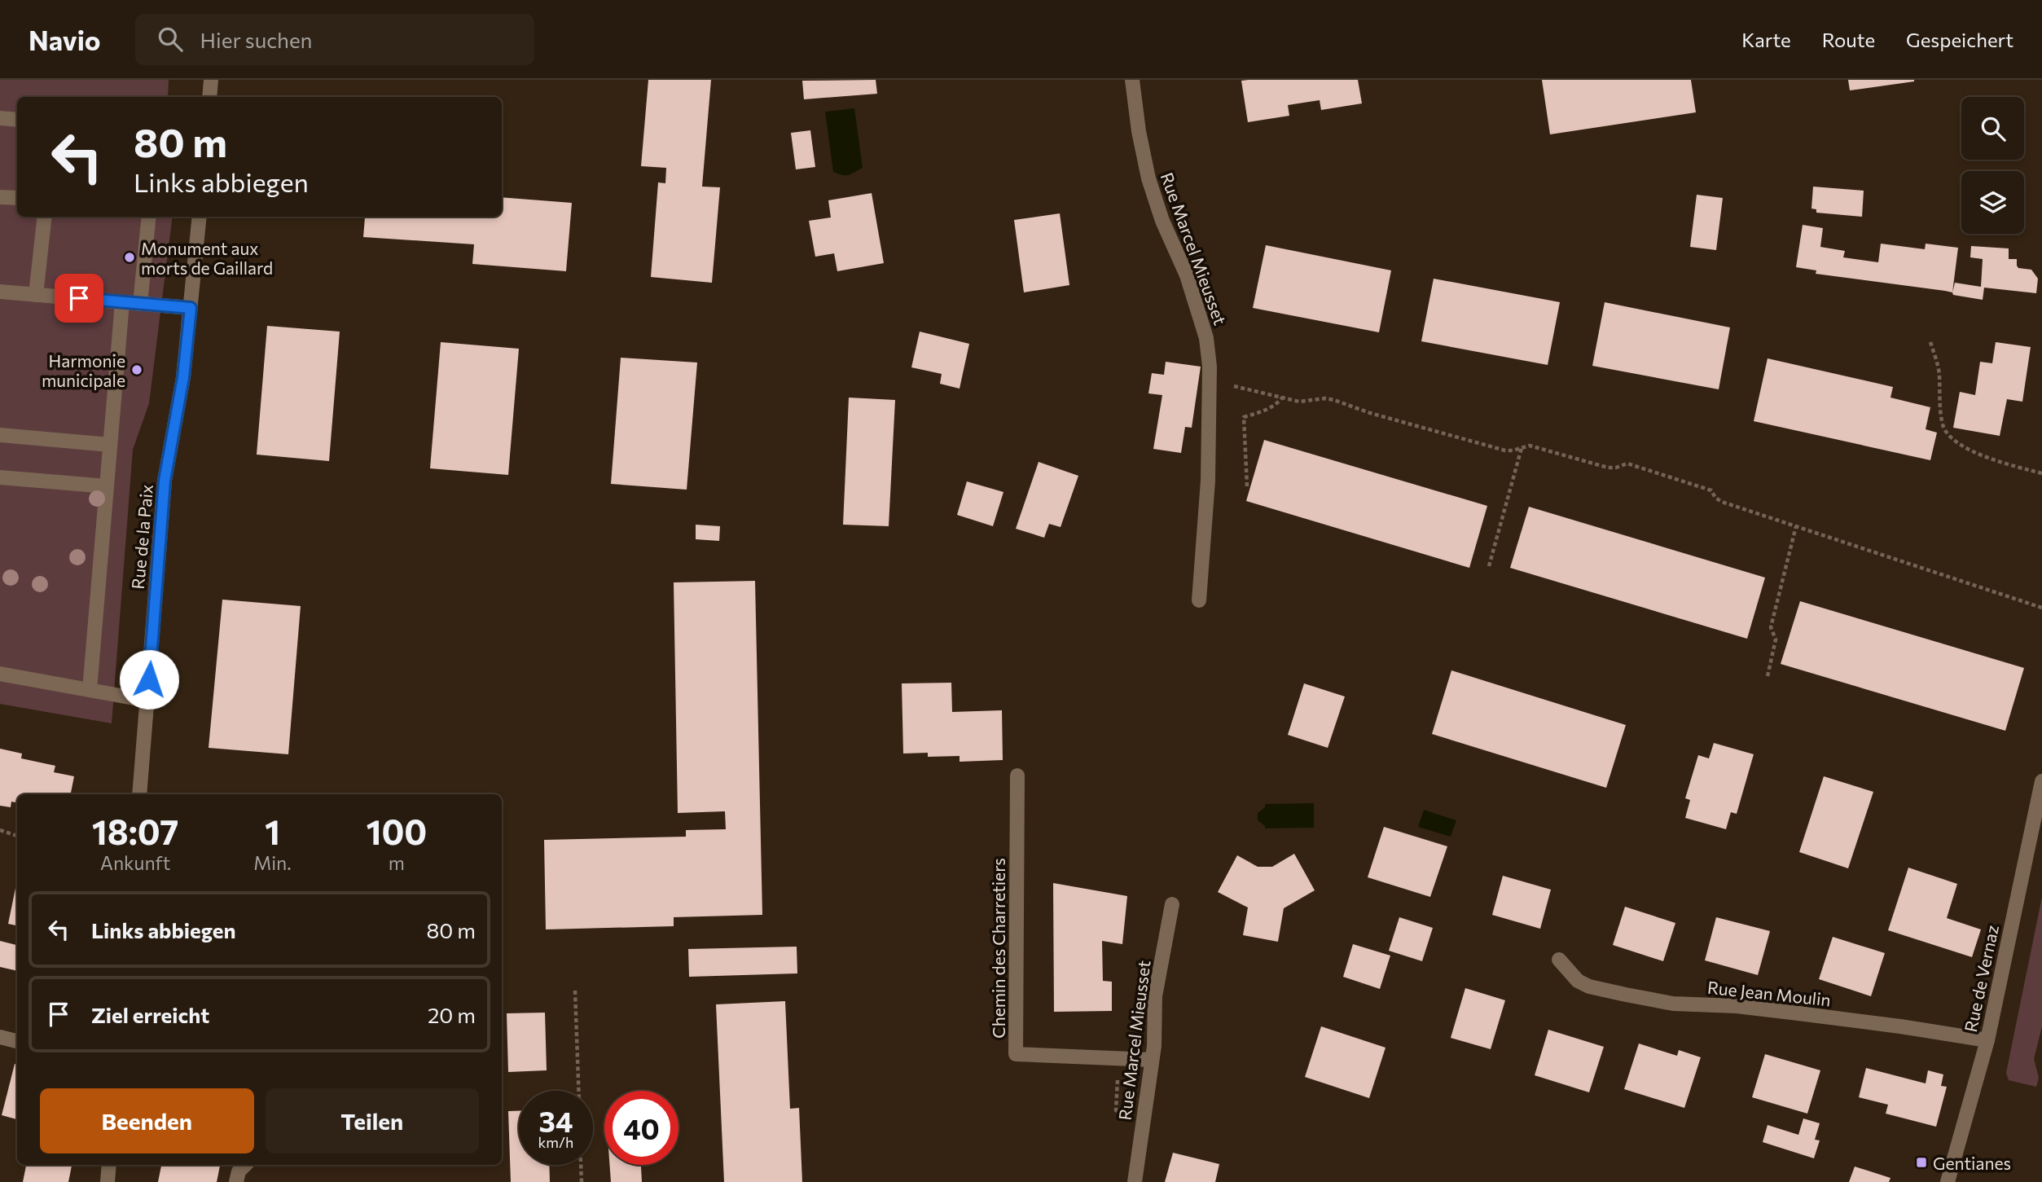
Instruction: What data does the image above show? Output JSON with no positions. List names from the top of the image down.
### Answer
{
  "streets": {
    "street": [
      "Rue Marcel Mieusset",
      "Rue de la Paix",
      "Chemin des Charretiers",
      "Rue de Vernaz",
      "Rue Jean Moulin"
    ]
  },
  "crossings": [
    ["Rue Marcel Mieusset", "Chemin des Charretiers"],
    ["Rue de Vernaz", "Rue Jean Moulin"]
  ],
  "places": {
    "other": ["Monument aux morts de Gaillard", "Harmonie municipale"],
    "transit": ["Gentianes"]
  },
  "page": {
    "header": "Navio",
    "search": "Hier suchen",
    "nav": ["Karte", "Route", "Gespeichert"],
    "turn": ["80 m", "Links abbiegen"],
    "eta": [
      "18:07",
      "Ankunft",
      "1",
      "Min.",
      "100",
      "m"
    ],
    "list": [
      {
        "name": "Links abbiegen",
        "value": "80 m"
      },
      {
        "name": "Ziel erreicht",
        "value": "20 m"
      }
    ],
    "buttons": ["Beenden", "Teilen"],
    "speed": "34 km/h",
    "limit": "40"
  }
}
